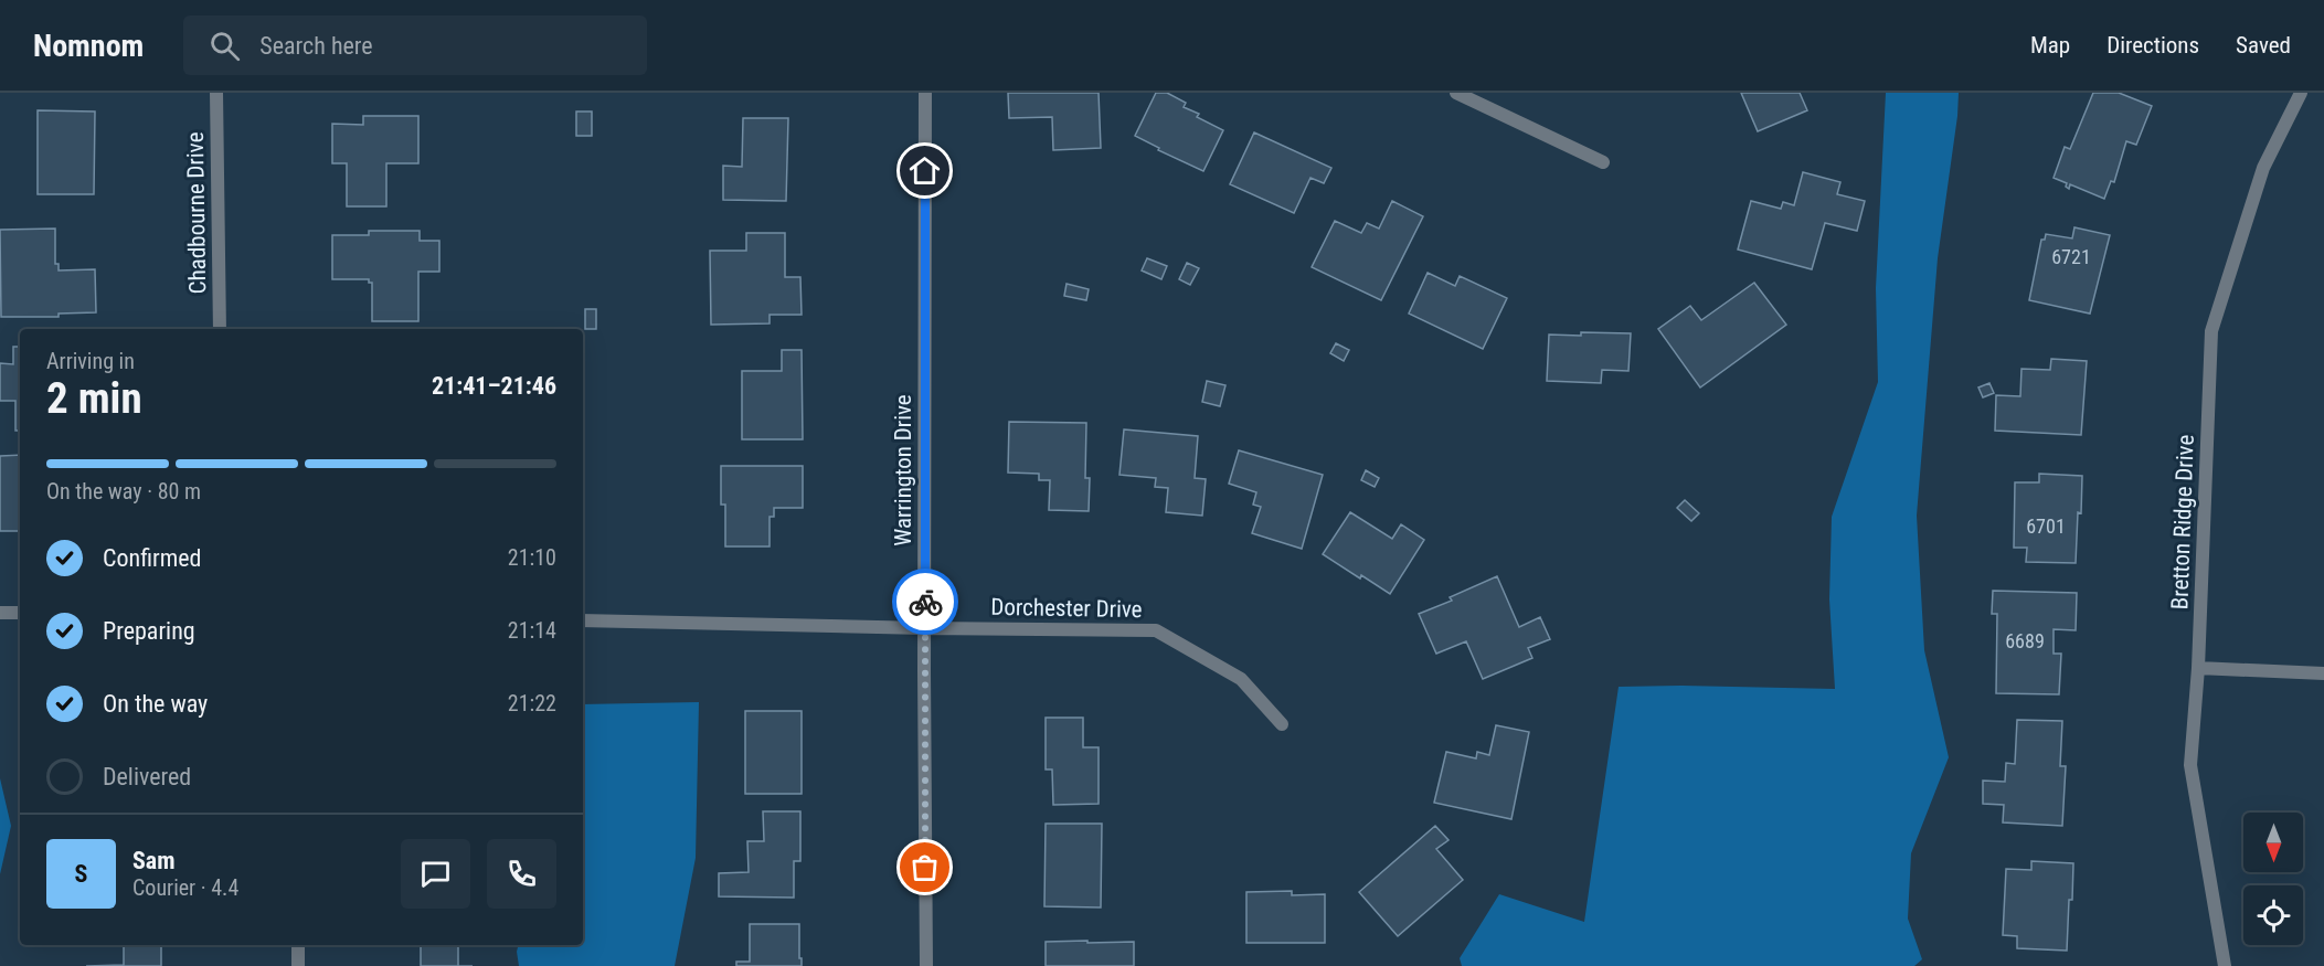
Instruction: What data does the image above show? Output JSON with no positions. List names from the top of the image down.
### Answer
{
  "streets": {
    "street": [
      "Chadbourne Drive",
      "Warrington Drive",
      "Bretton Ridge Drive",
      "Dorchester Drive"
    ]
  },
  "crossings": [
    ["Warrington Drive", "Dorchester Drive"]
  ],
  "house_numbers": ["6721", "6701", "6689"],
  "north": "bottom",
  "page": {
    "header": "Nomnom",
    "search": "Search here",
    "nav": ["Map", "Directions", "Saved"],
    "heading": ["2 min", "Arriving in", "21:41–21:46"],
    "panel": ["Sam", "Courier · 4.4"],
    "bar": "On the way · 80 m",
    "list": [
      ["Confirmed", "21:10"],
      ["Preparing", "21:14"],
      ["On the way", "21:22"],
      "Delivered"
    ],
    "round": "S"
  }
}
